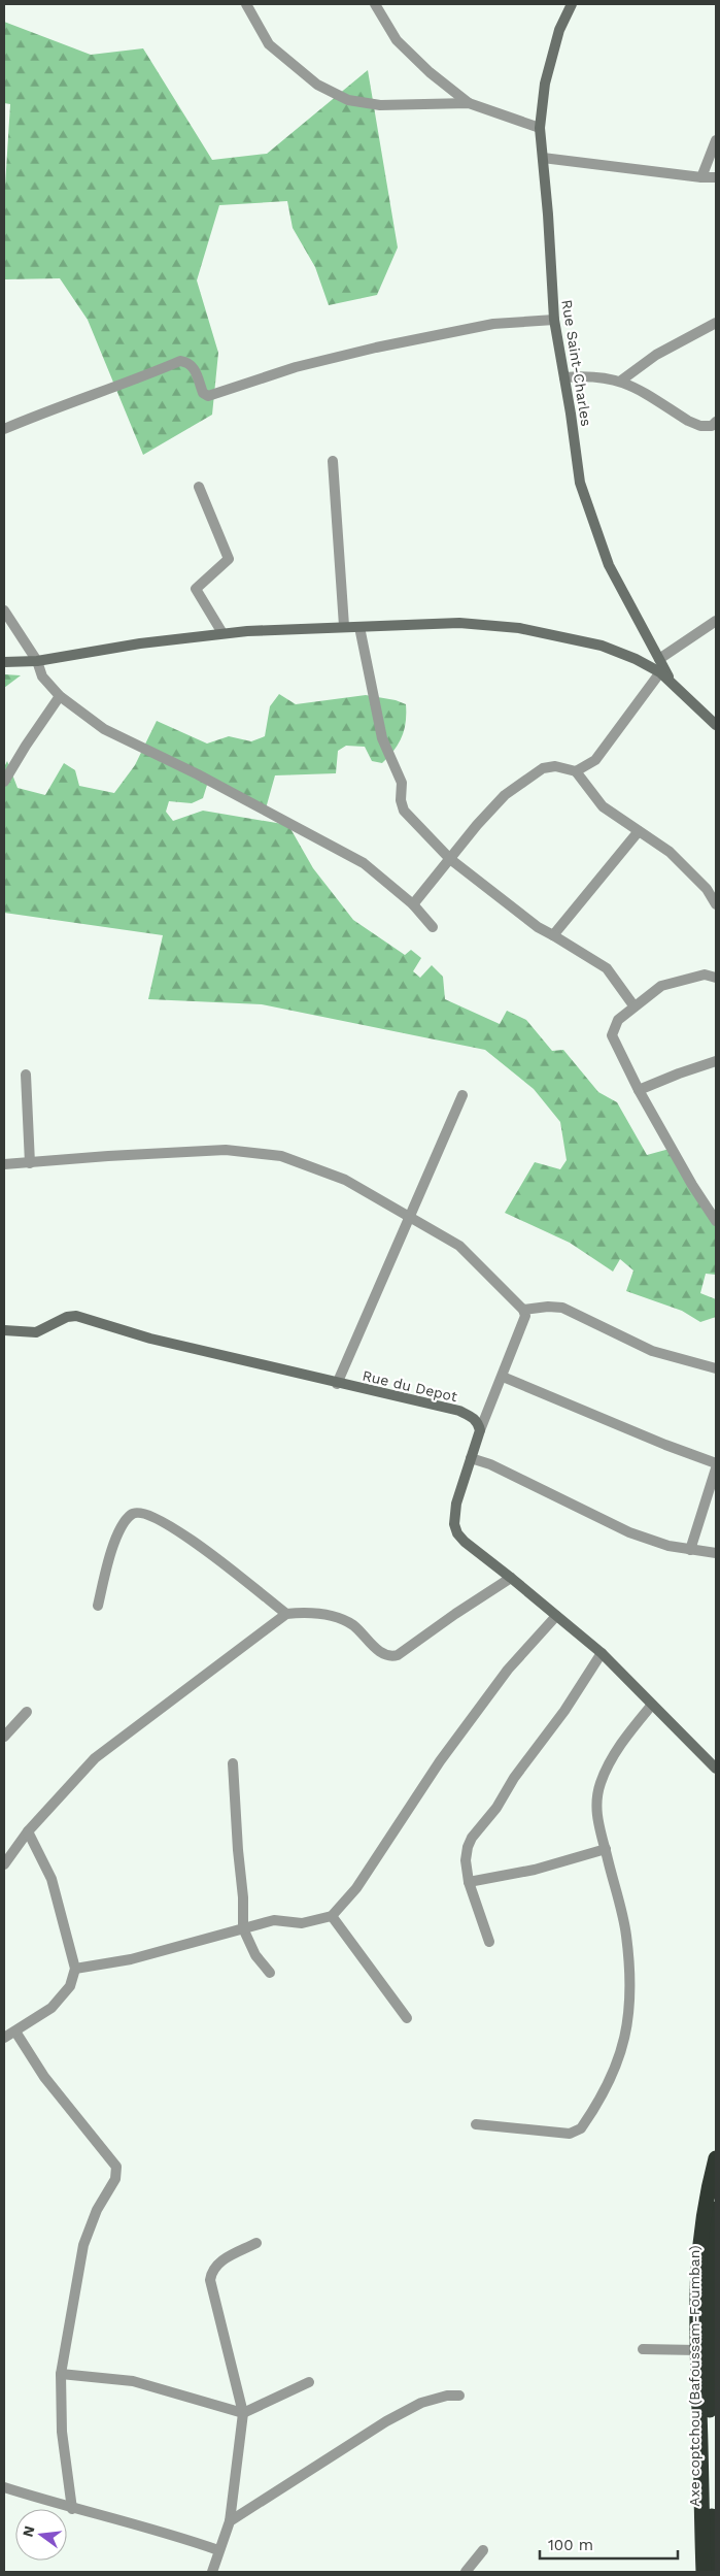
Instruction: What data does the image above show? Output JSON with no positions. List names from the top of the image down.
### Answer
{
  "streets": {
    "highway": ["Axe coptchou (Bafoussam-Foumban)"],
    "street": ["Rue Saint-Charles", "Rue du Depot"]
  },
  "scale_bar": "100 m",
  "north": "left"
}
